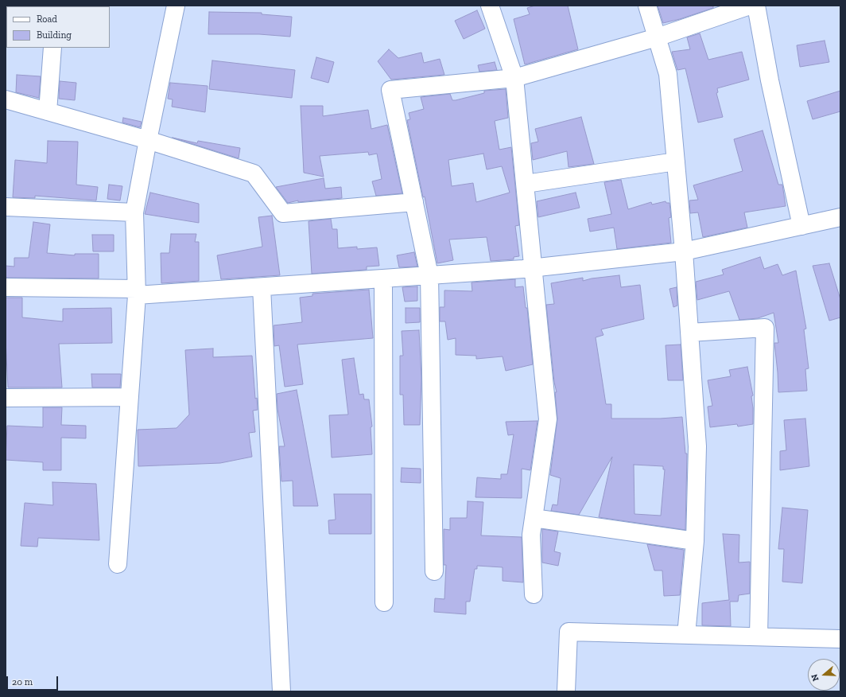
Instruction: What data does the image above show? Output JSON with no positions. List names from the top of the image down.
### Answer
{
  "legend": ["Road", "Building"],
  "scale_bar": "20 m",
  "north": "left"
}
